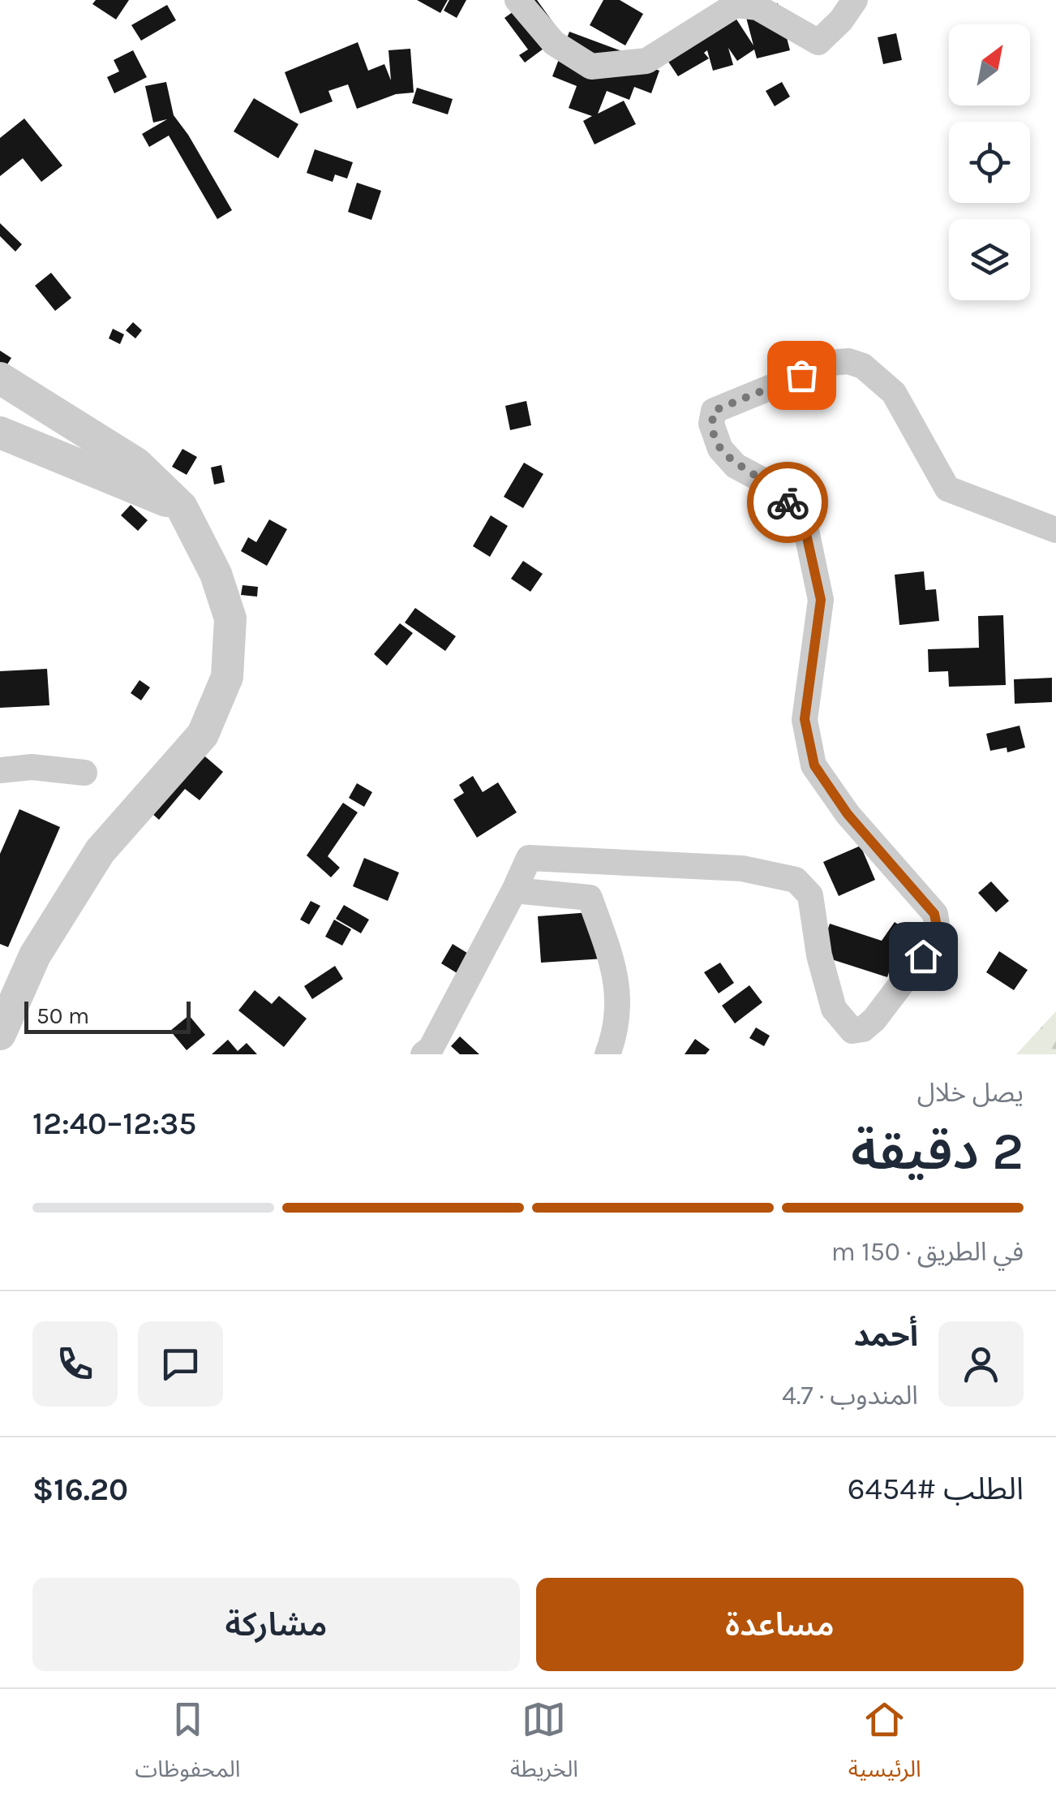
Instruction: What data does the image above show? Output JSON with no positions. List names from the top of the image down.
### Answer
{
  "scale_bar": "50 m",
  "north": "top right",
  "page": {
    "scale": "50 m",
    "heading": ["2 دقيقة", "يصل خلال", "12:35–12:40"],
    "panel": [
      "أحمد",
      "المندوب · 4.7",
      "الطلب #6454",
      "$16.20"
    ],
    "bar": "في الطريق · 150 m",
    "buttons": ["مساعدة", "مشاركة"],
    "tabs": ["الرئيسية", "الخريطة", "المحفوظات"]
  }
}
